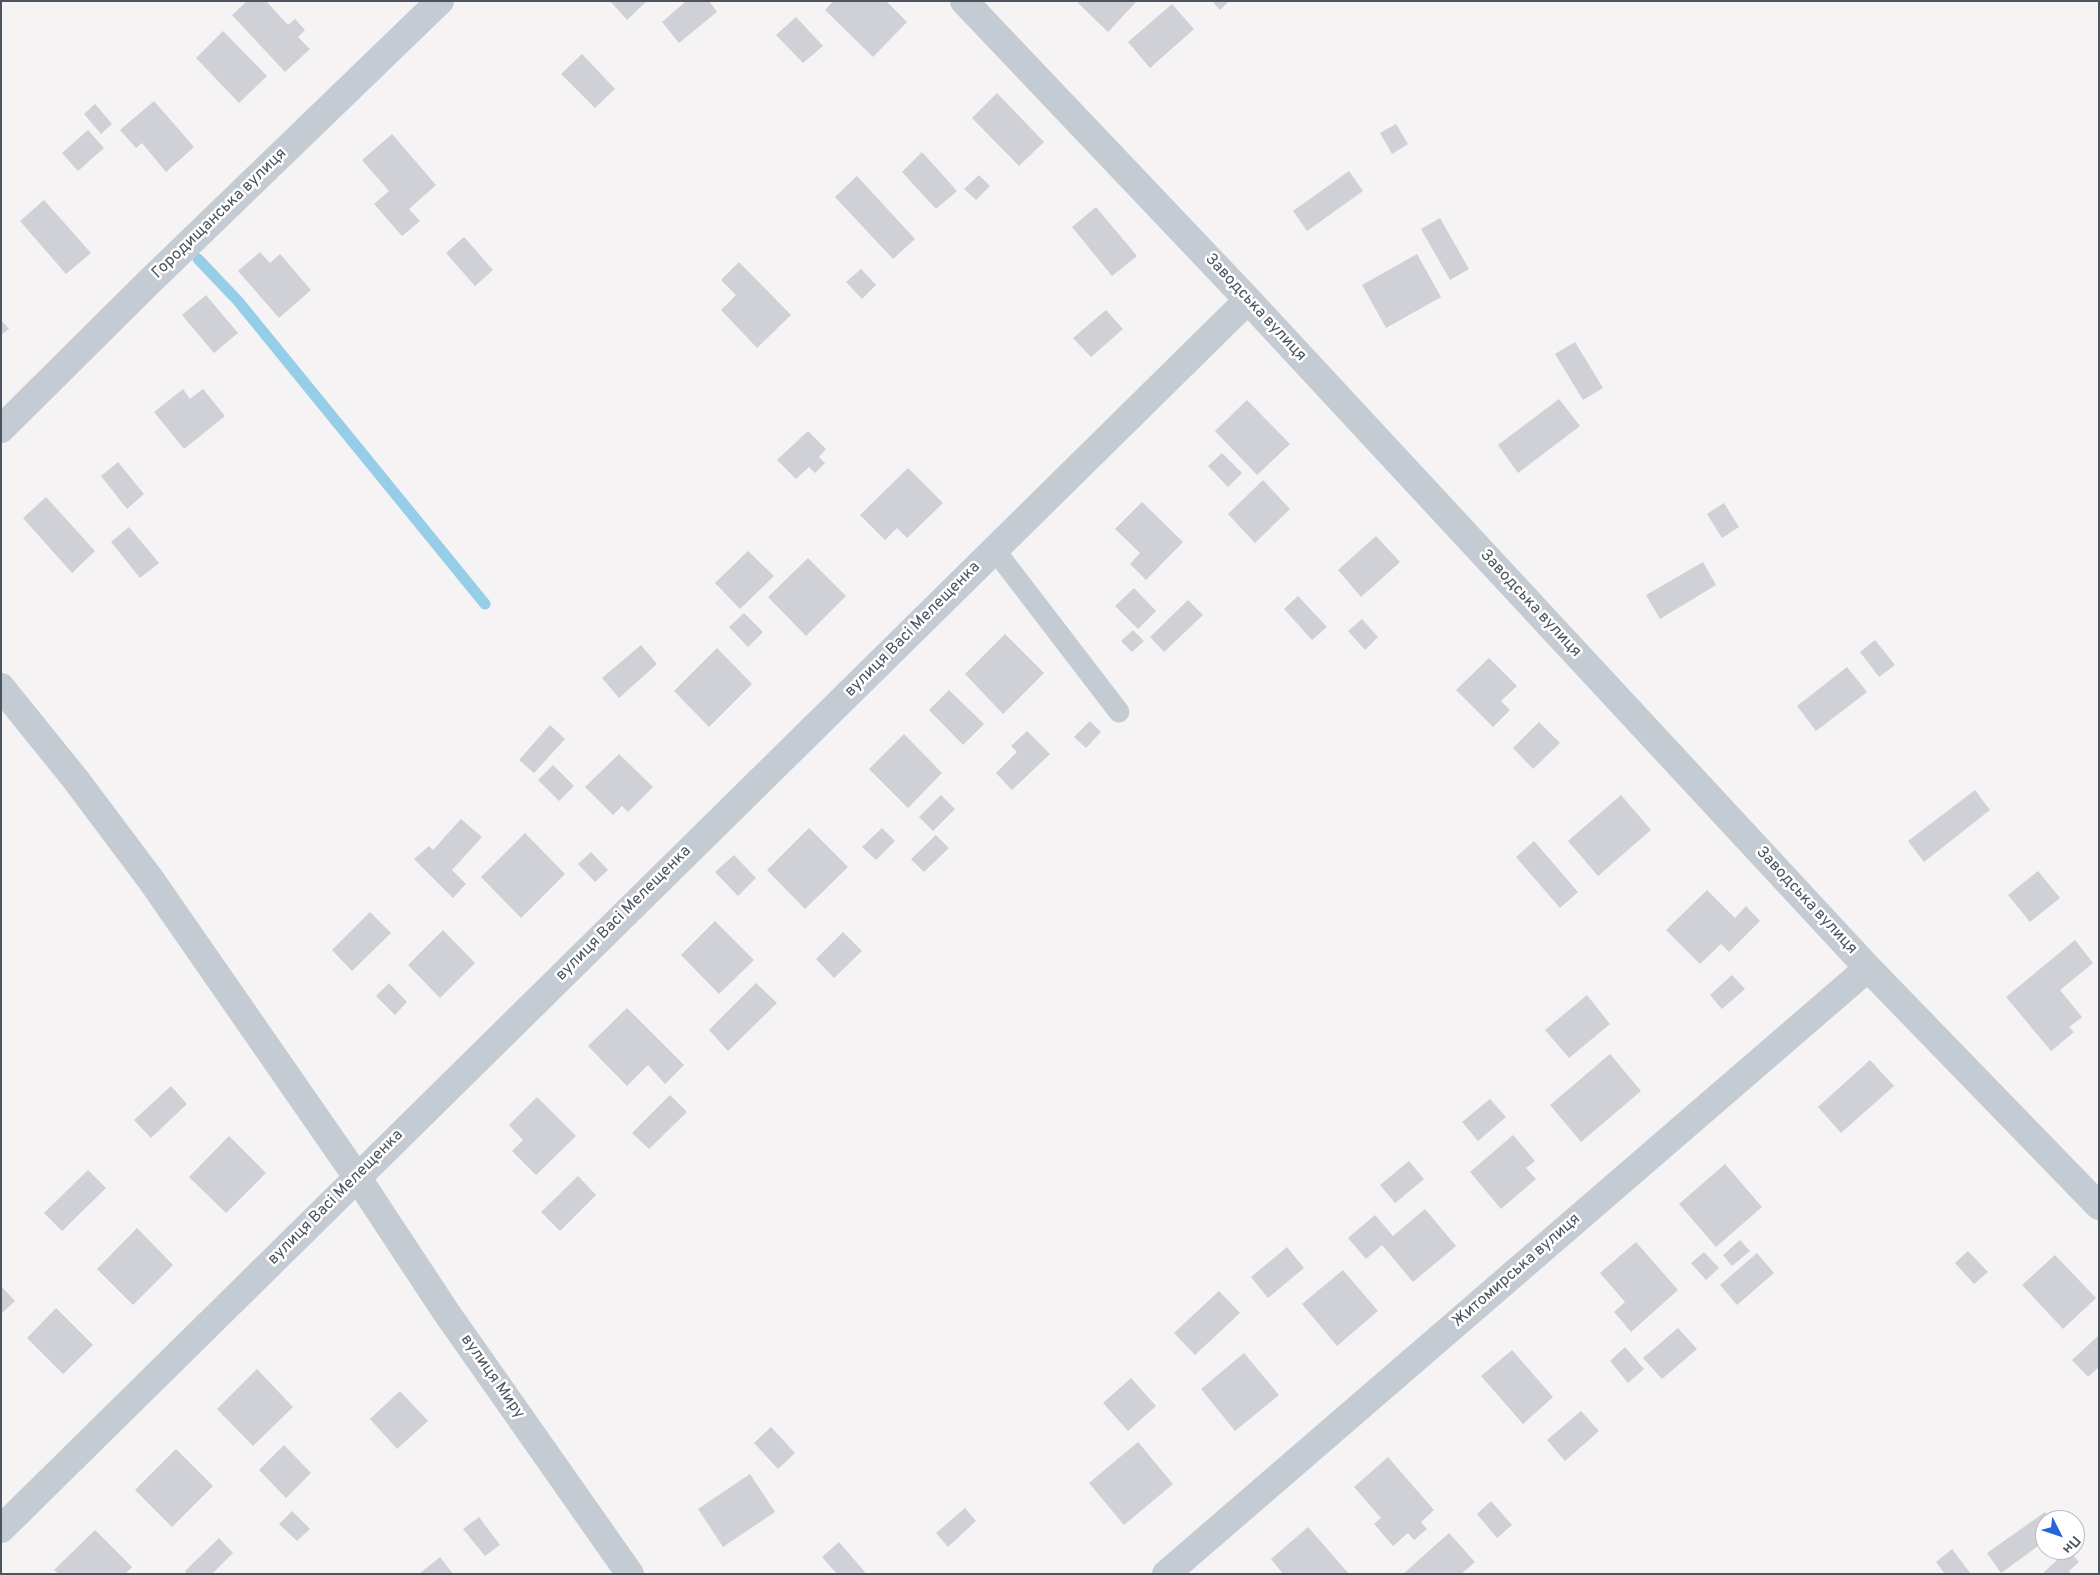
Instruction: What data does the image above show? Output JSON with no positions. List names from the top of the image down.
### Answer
{
  "streets": {
    "street": [
      "Городищанська вулиця",
      "Заводська вулиця",
      "вулиця Васі Мелещенка",
      "Житомирська вулиця",
      "вулиця Миру"
    ]
  },
  "crossings": [
    ["Заводська вулиця", "вулиця Васі Мелещенка"],
    ["Заводська вулиця", "Житомирська вулиця"],
    ["вулиця Васі Мелещенка", "вулиця Миру"]
  ],
  "north": "bottom right"
}
